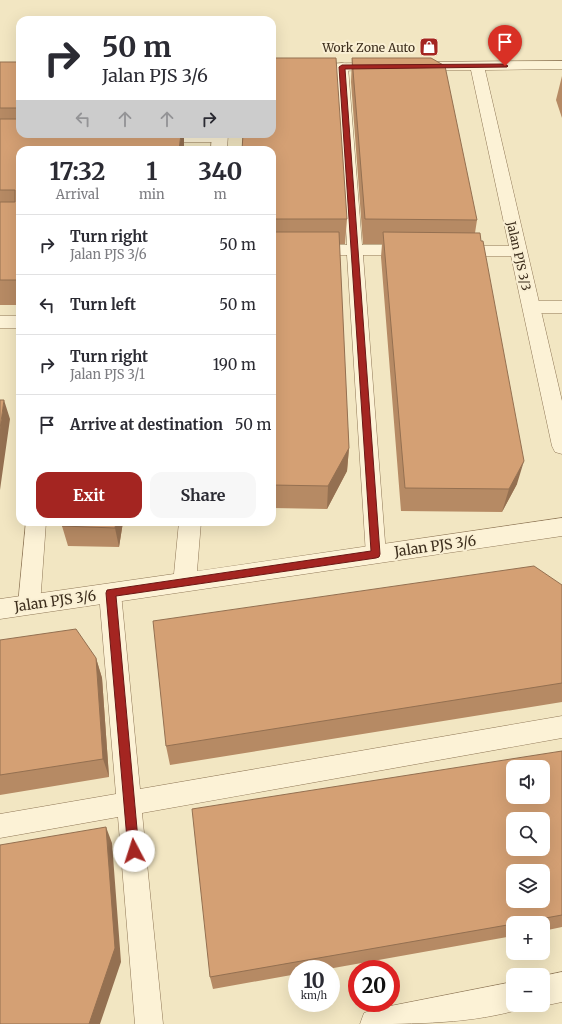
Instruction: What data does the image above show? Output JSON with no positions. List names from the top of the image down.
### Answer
{
  "streets": {
    "street": ["Jalan PJS 3/3", "Jalan PJS 3/6"]
  },
  "places": {
    "shop": ["Work Zone Auto"]
  },
  "page": {
    "turn": ["50 m", "Jalan PJS 3/6"],
    "eta": [
      "17:32",
      "Arrival",
      "1",
      "min",
      "340",
      "m"
    ],
    "list": [
      {
        "name": "Turn right",
        "note": "Jalan PJS 3/6",
        "value": "50 m"
      },
      {
        "name": "Turn left",
        "value": "50 m"
      },
      {
        "name": "Turn right",
        "note": "Jalan PJS 3/1",
        "value": "190 m"
      },
      {
        "name": "Arrive at destination",
        "value": "50 m"
      }
    ],
    "buttons": ["Exit", "Share"],
    "map_buttons": ["+", "−"],
    "speed": "10 km/h",
    "limit": "20"
  }
}
